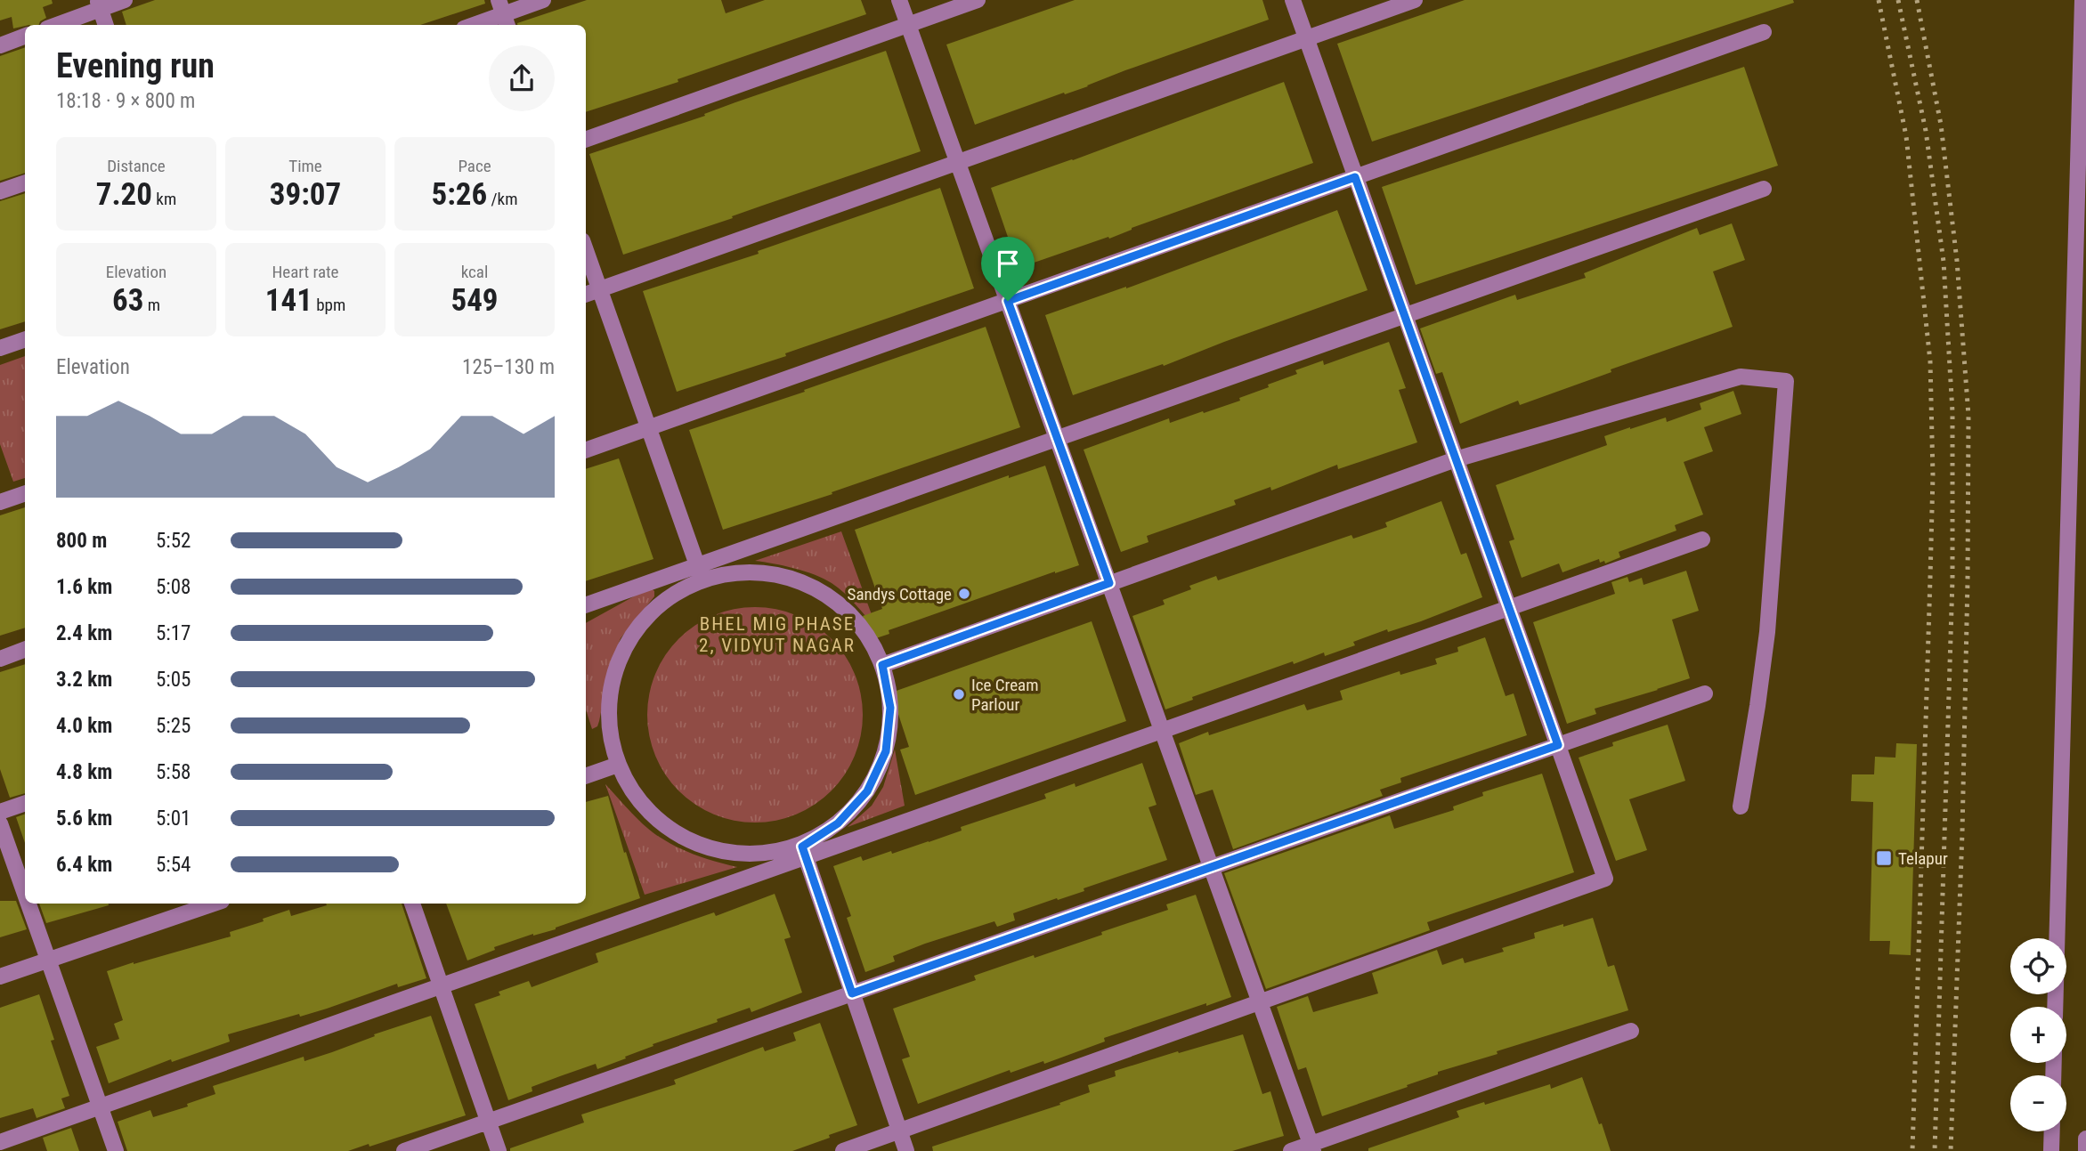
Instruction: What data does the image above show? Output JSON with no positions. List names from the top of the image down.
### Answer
{
  "districts": ["BHEL MIG PHASE 2, VIDYUT NAGAR"],
  "places": {
    "other": ["Sandys Cottage", "Ice Cream Parlour"],
    "transit": ["Telapur"]
  },
  "page": {
    "heading": ["Evening run", "18:18 · 9 × 800 m"],
    "stats": [
      ["Distance", "7.20 km"],
      ["Time", "39:07"],
      ["Pace", "5:26 /km"],
      ["Elevation", "63 m"],
      ["Heart rate", "141 bpm"],
      ["kcal", "549"]
    ],
    "chart": ["Elevation", "125–130 m"],
    "list": [
      {
        "name": "800 m",
        "note": "5:52"
      },
      {
        "name": "1.6 km",
        "note": "5:08"
      },
      {
        "name": "2.4 km",
        "note": "5:17"
      },
      {
        "name": "3.2 km",
        "note": "5:05"
      },
      {
        "name": "4.0 km",
        "note": "5:25"
      },
      {
        "name": "4.8 km",
        "note": "5:58"
      },
      {
        "name": "5.6 km",
        "note": "5:01"
      },
      {
        "name": "6.4 km",
        "note": "5:54"
      }
    ],
    "map_buttons": ["+", "−"]
  }
}
